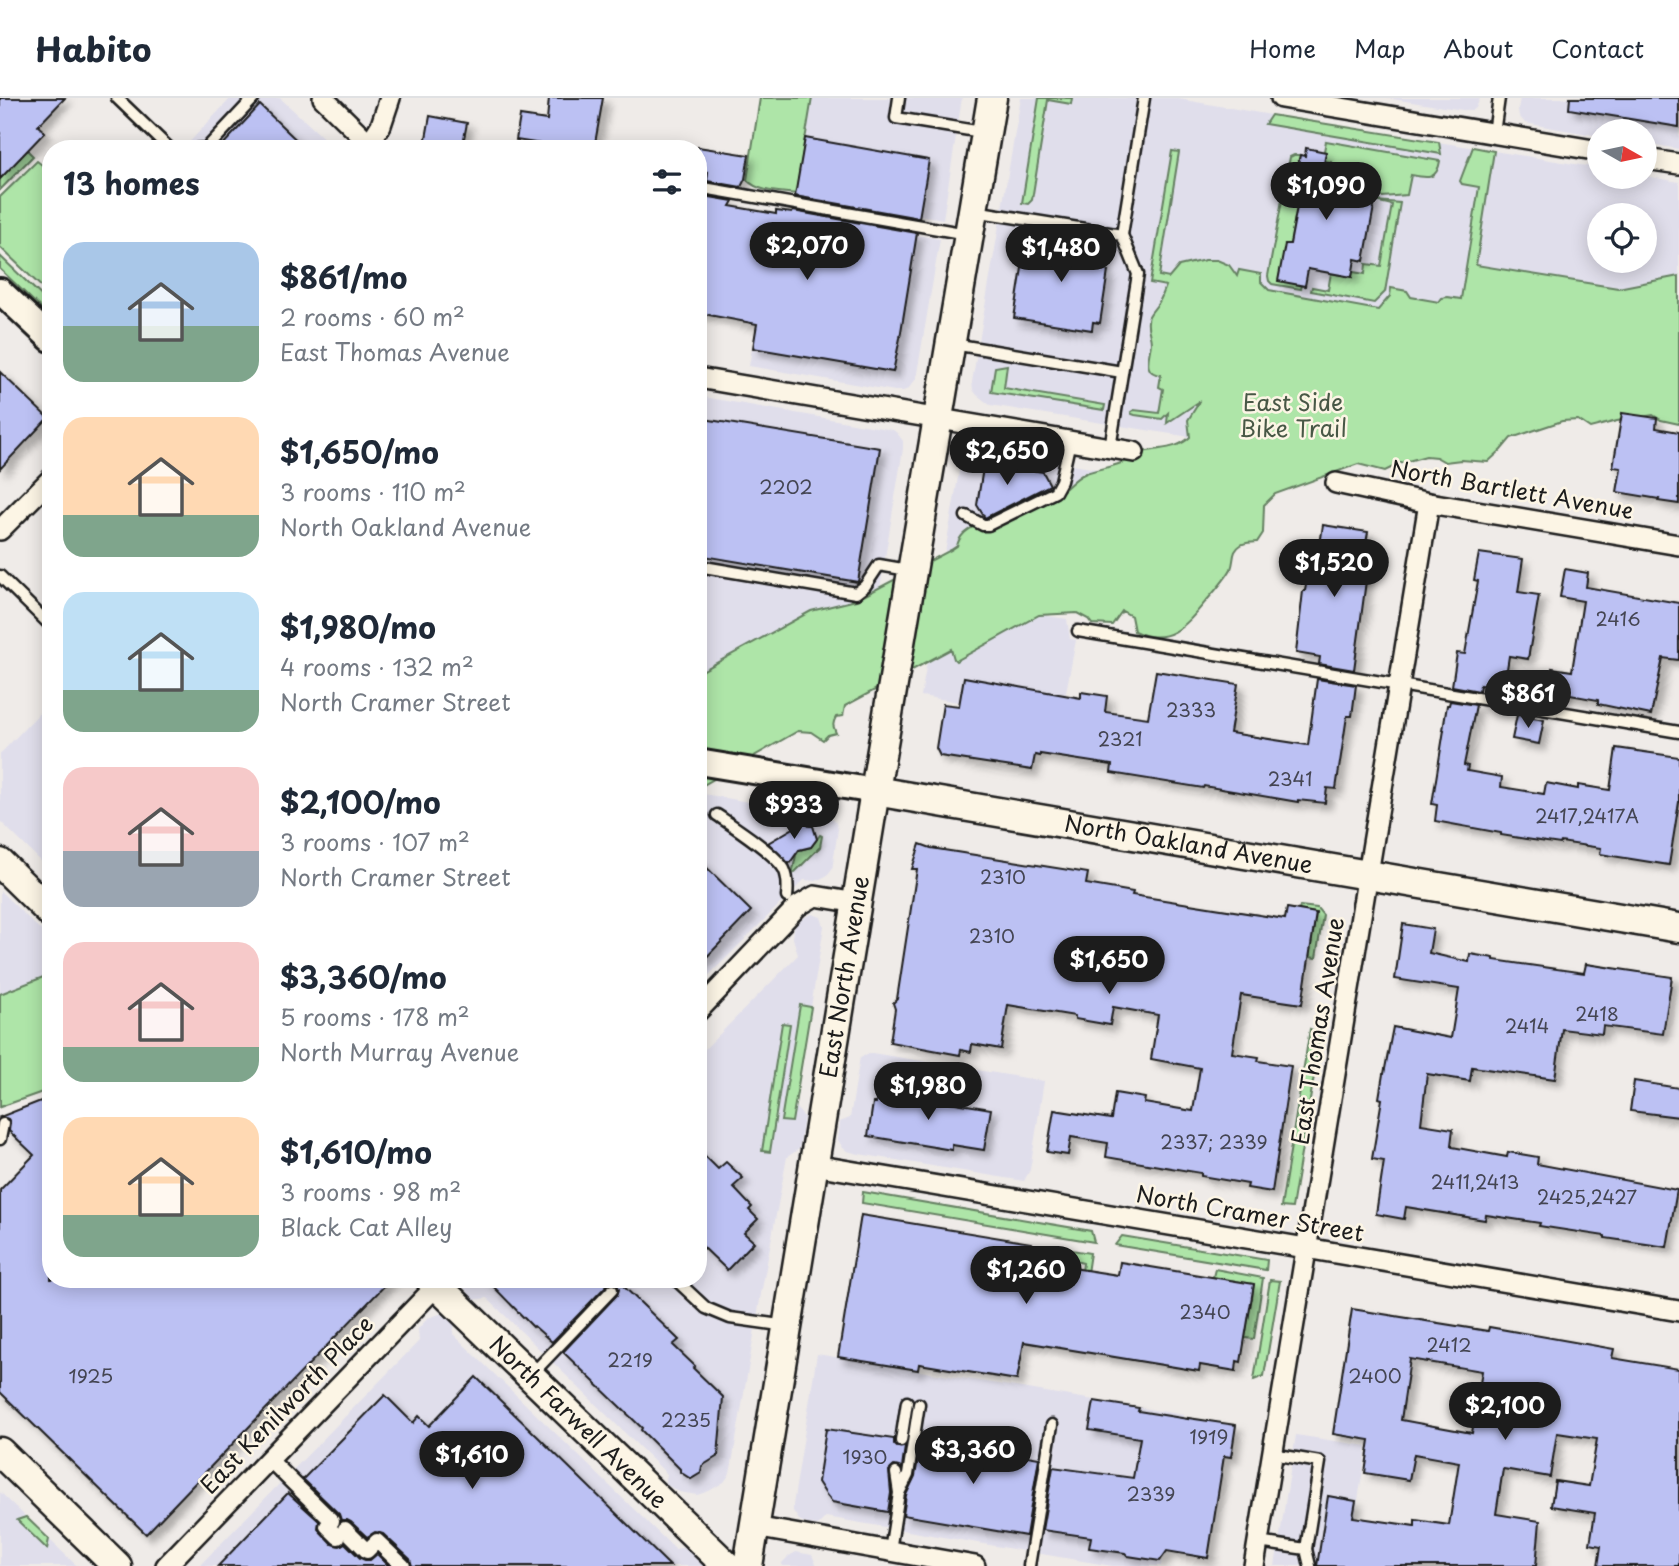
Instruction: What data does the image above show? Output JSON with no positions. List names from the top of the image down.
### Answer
{
  "streets": {
    "main road": ["North Oakland Avenue", "East North Avenue", "North Farwell Avenue"],
    "street": [
      "North Bartlett Avenue",
      "East Thomas Avenue",
      "North Cramer Street",
      "East Kenilworth Place"
    ]
  },
  "crossings": [
    ["North Bartlett Avenue", "East Thomas Avenue"],
    ["North Oakland Avenue", "East North Avenue"],
    ["North Oakland Avenue", "East Thomas Avenue"],
    ["East North Avenue", "North Cramer Street"],
    ["East Thomas Avenue", "North Cramer Street"]
  ],
  "parks": ["East Side Bike Trail"],
  "house_numbers": [
    "2202",
    "2416",
    "2333",
    "2321",
    "2341",
    "2417,2417A",
    "2310",
    "2310",
    "2418",
    "2414",
    "2337; 2339",
    "2411,2413",
    "2425,2427",
    "2340",
    "2412",
    "2219",
    "1925",
    "2400",
    "2235",
    "1919",
    "1930",
    "2339"
  ],
  "north": "right",
  "page": {
    "header": "Habito",
    "nav": [
      "Home",
      "Map",
      "About",
      "Contact"
    ],
    "heading": "13 homes",
    "price": [
      "$1,090",
      "$2,070",
      "$1,480",
      "$2,650",
      "$1,520",
      "$861",
      "$933",
      "$1,650",
      "$1,980",
      "$1,260",
      "$2,100",
      "$3,360",
      "$1,610"
    ],
    "list": [
      {
        "name": "$861/mo",
        "note": "2 rooms · 60 m² · East Thomas Avenue"
      },
      {
        "name": "$1,650/mo",
        "note": "3 rooms · 110 m² · North Oakland Avenue"
      },
      {
        "name": "$1,980/mo",
        "note": "4 rooms · 132 m² · North Cramer Street"
      },
      {
        "name": "$2,100/mo",
        "note": "3 rooms · 107 m² · North Cramer Street"
      },
      {
        "name": "$3,360/mo",
        "note": "5 rooms · 178 m² · North Murray Avenue"
      },
      {
        "name": "$1,610/mo",
        "note": "3 rooms · 98 m² · Black Cat Alley"
      }
    ]
  }
}
